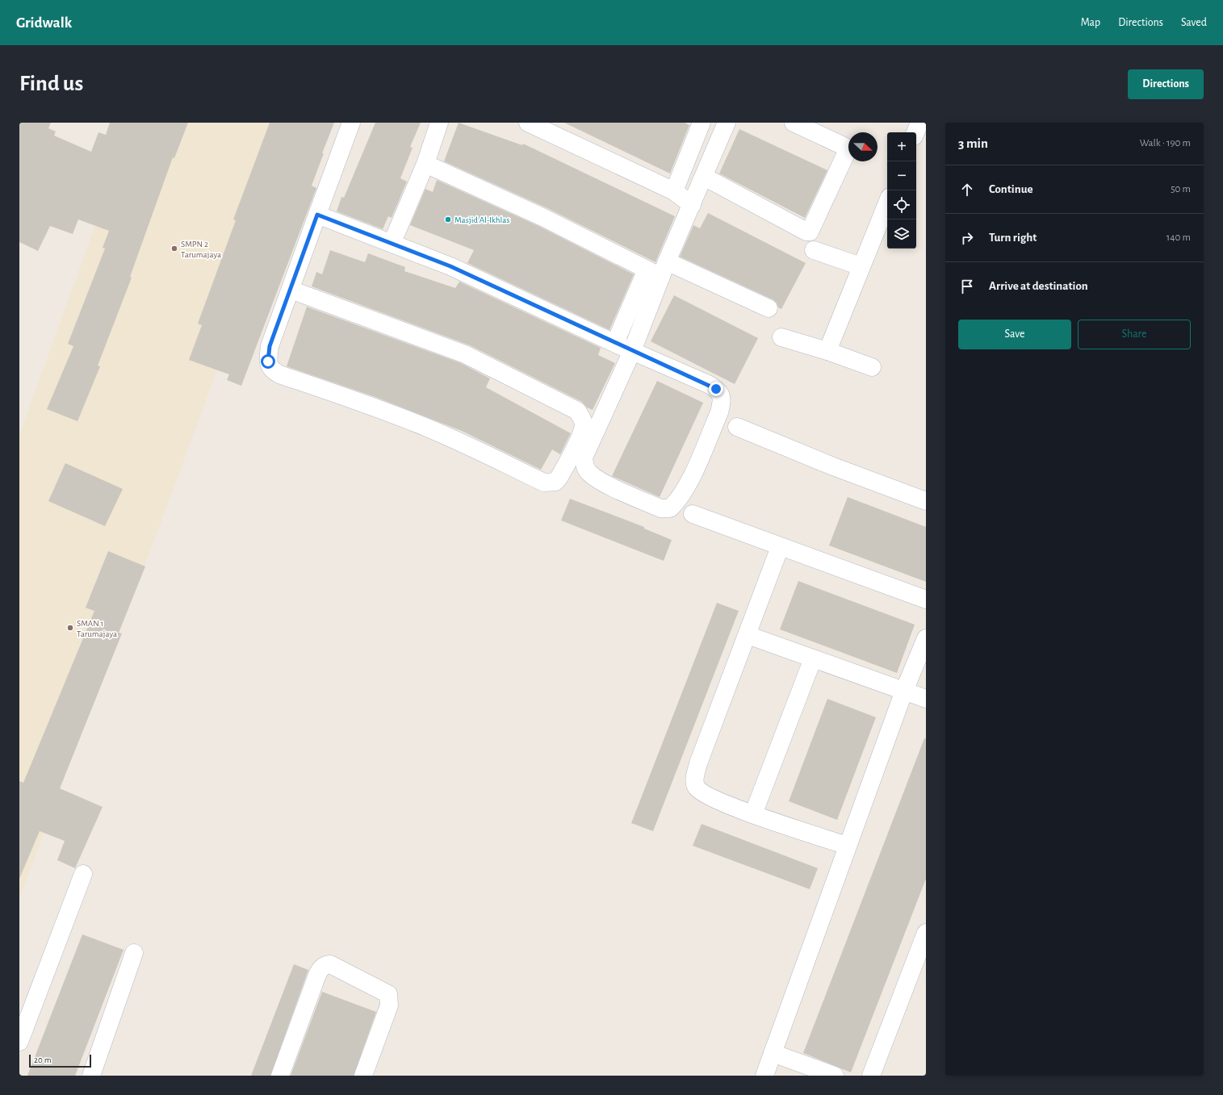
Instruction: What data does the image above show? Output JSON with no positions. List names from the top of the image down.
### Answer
{
  "places": ["Masjid Al-Ikhlas", "SMPN 2 Tarumajaya", "SMAN 1 Tarumajaya"],
  "scale_bar": "20 m",
  "north": "right",
  "page": {
    "header": "Gridwalk",
    "nav": ["Map", "Directions", "Saved"],
    "buttons": [
      "Directions",
      ["Save", "Share"]
    ],
    "title": "Find us",
    "heading": ["3 min", "Walk · 190 m"],
    "map_buttons": ["+", "−"],
    "list": [
      ["Continue", "50 m"],
      ["Turn right", "140 m"],
      "Arrive at destination"
    ],
    "scale": "20 m"
  }
}
